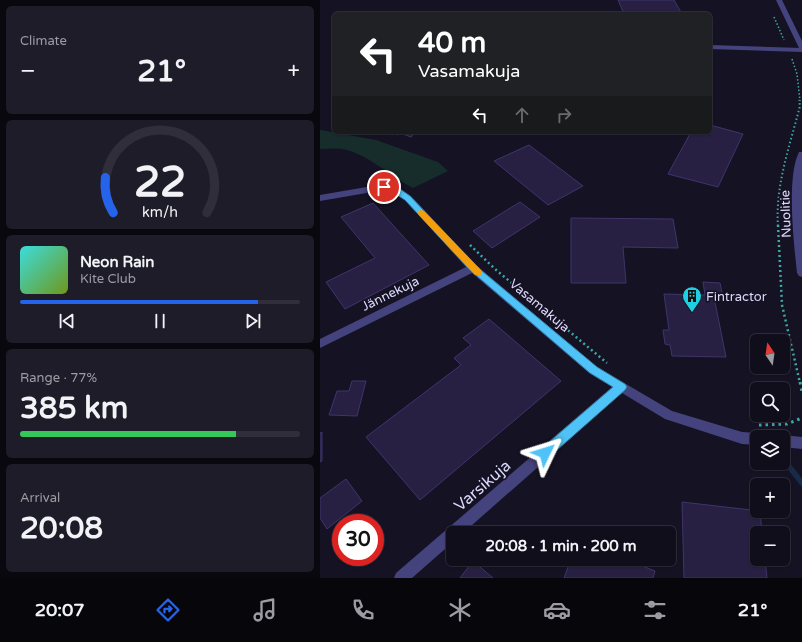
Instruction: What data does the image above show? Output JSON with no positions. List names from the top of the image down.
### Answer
{
  "streets": {
    "street": [
      "Nuolitie",
      "Jännekuja",
      "Vasamakuja",
      "Varsikuja"
    ]
  },
  "crossings": [
    ["Jännekuja", "Vasamakuja"],
    ["Vasamakuja", "Varsikuja"]
  ],
  "places": {
    "building": ["Fintractor"]
  },
  "north": "top",
  "page": {
    "tile": [
      "Climate",
      ["Range · 77%", "385 km"],
      ["Arrival", "20:08"]
    ],
    "turn": ["40 m", "Vasamakuja"],
    "heat": ["−", "21°", "+"],
    "song": ["Neon Rain", "Kite Club"],
    "map_buttons": ["+", "−"],
    "limit": "30",
    "trip": "20:08 · 1 min · 200 m",
    "tabs": ["20:07", "21°"],
    "gauge": ["22", "km/h"]
  }
}
